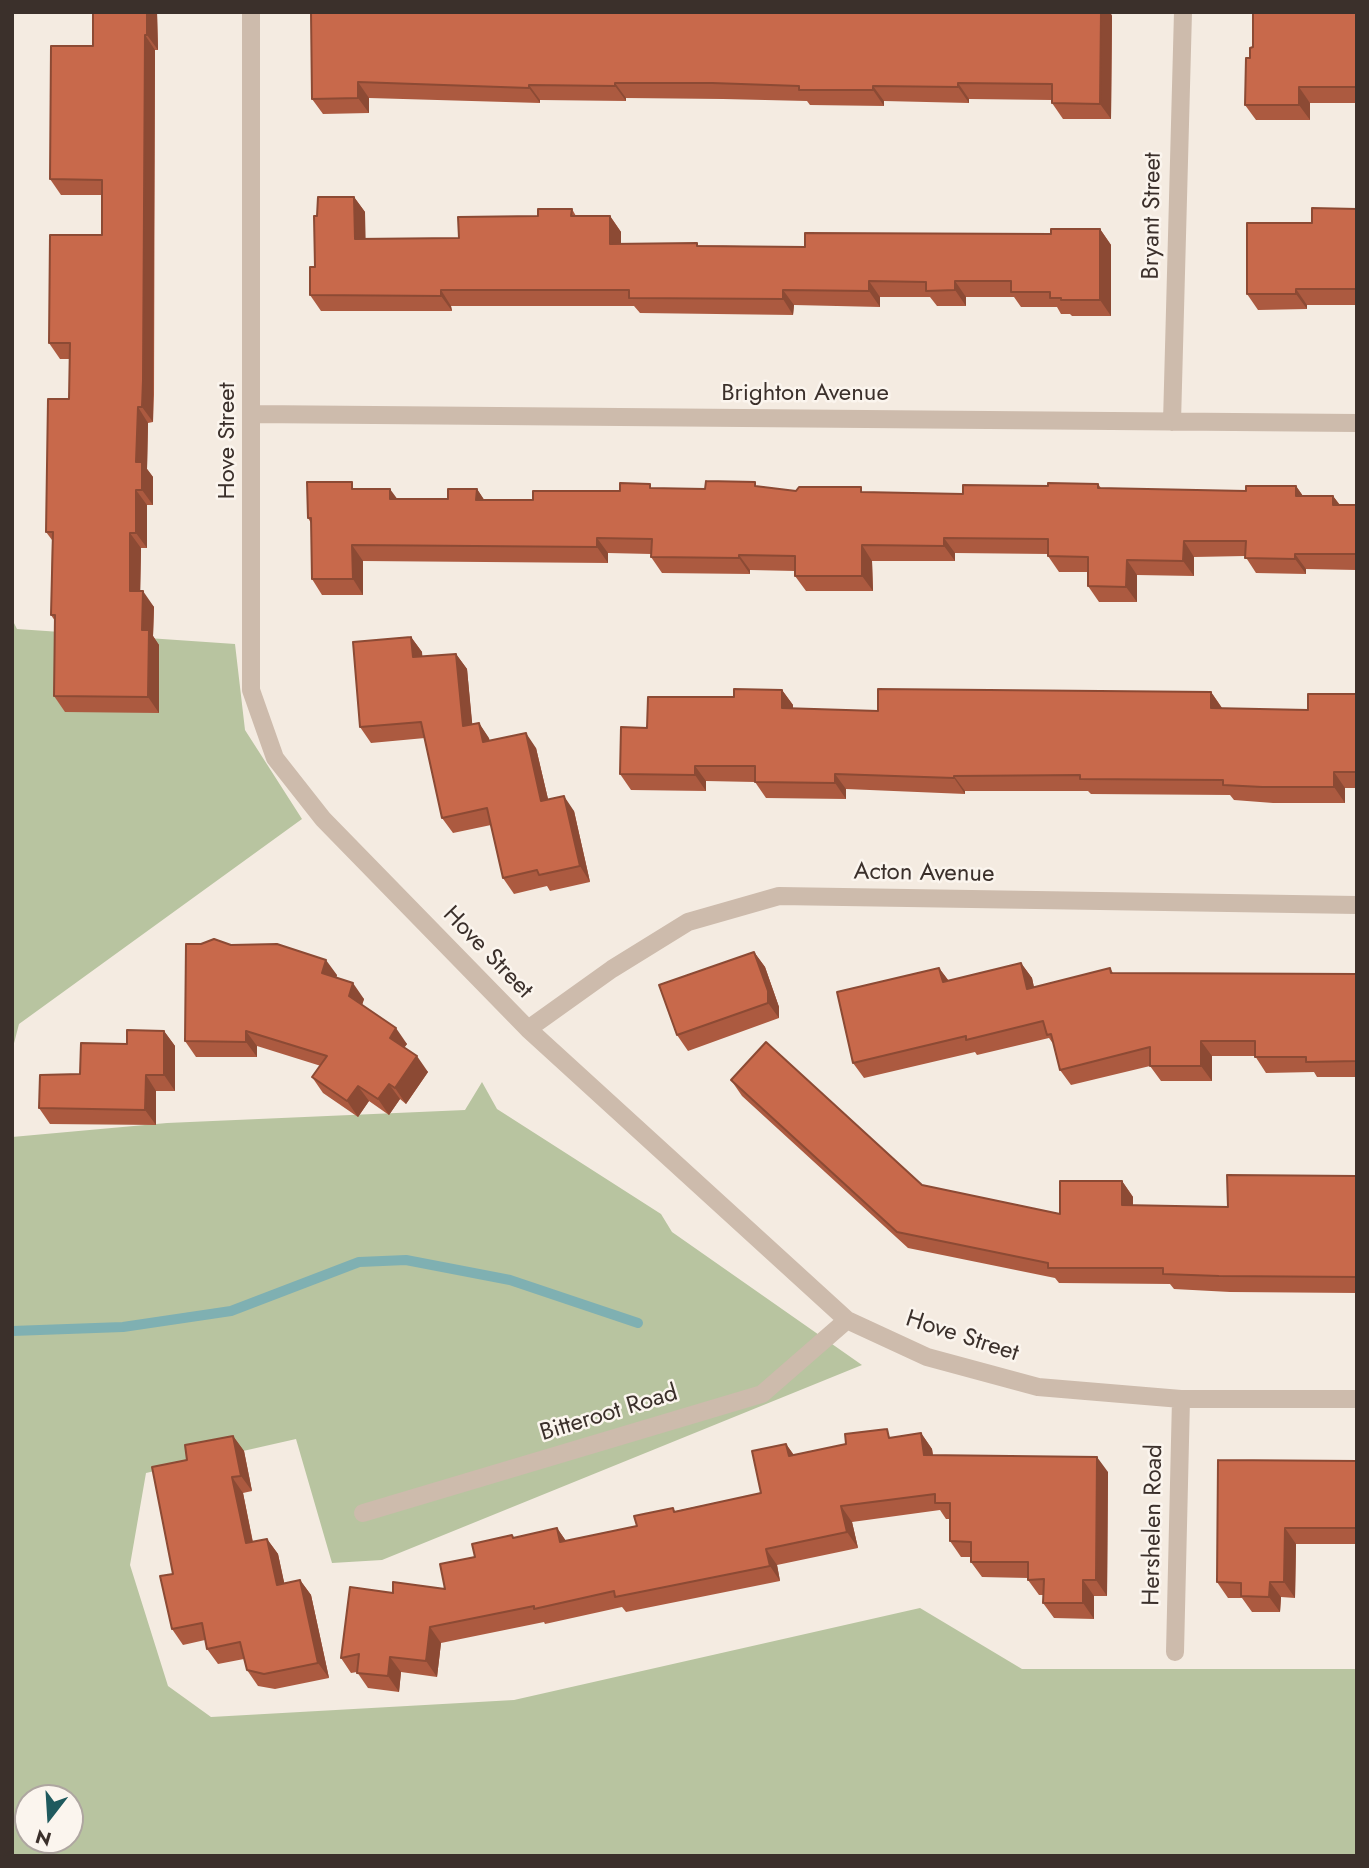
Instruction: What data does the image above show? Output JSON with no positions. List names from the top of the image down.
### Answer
{
  "streets": {
    "street": [
      "Bryant Street",
      "Brighton Avenue",
      "Hove Street",
      "Acton Avenue",
      "Bitteroot Road",
      "Hershelen Road"
    ]
  },
  "crossings": [
    ["Bryant Street", "Brighton Avenue"],
    ["Brighton Avenue", "Hove Street"],
    ["Hove Street", "Acton Avenue"],
    ["Hove Street", "Bitteroot Road"],
    ["Hove Street", "Hershelen Road"]
  ],
  "north": "bottom"
}
